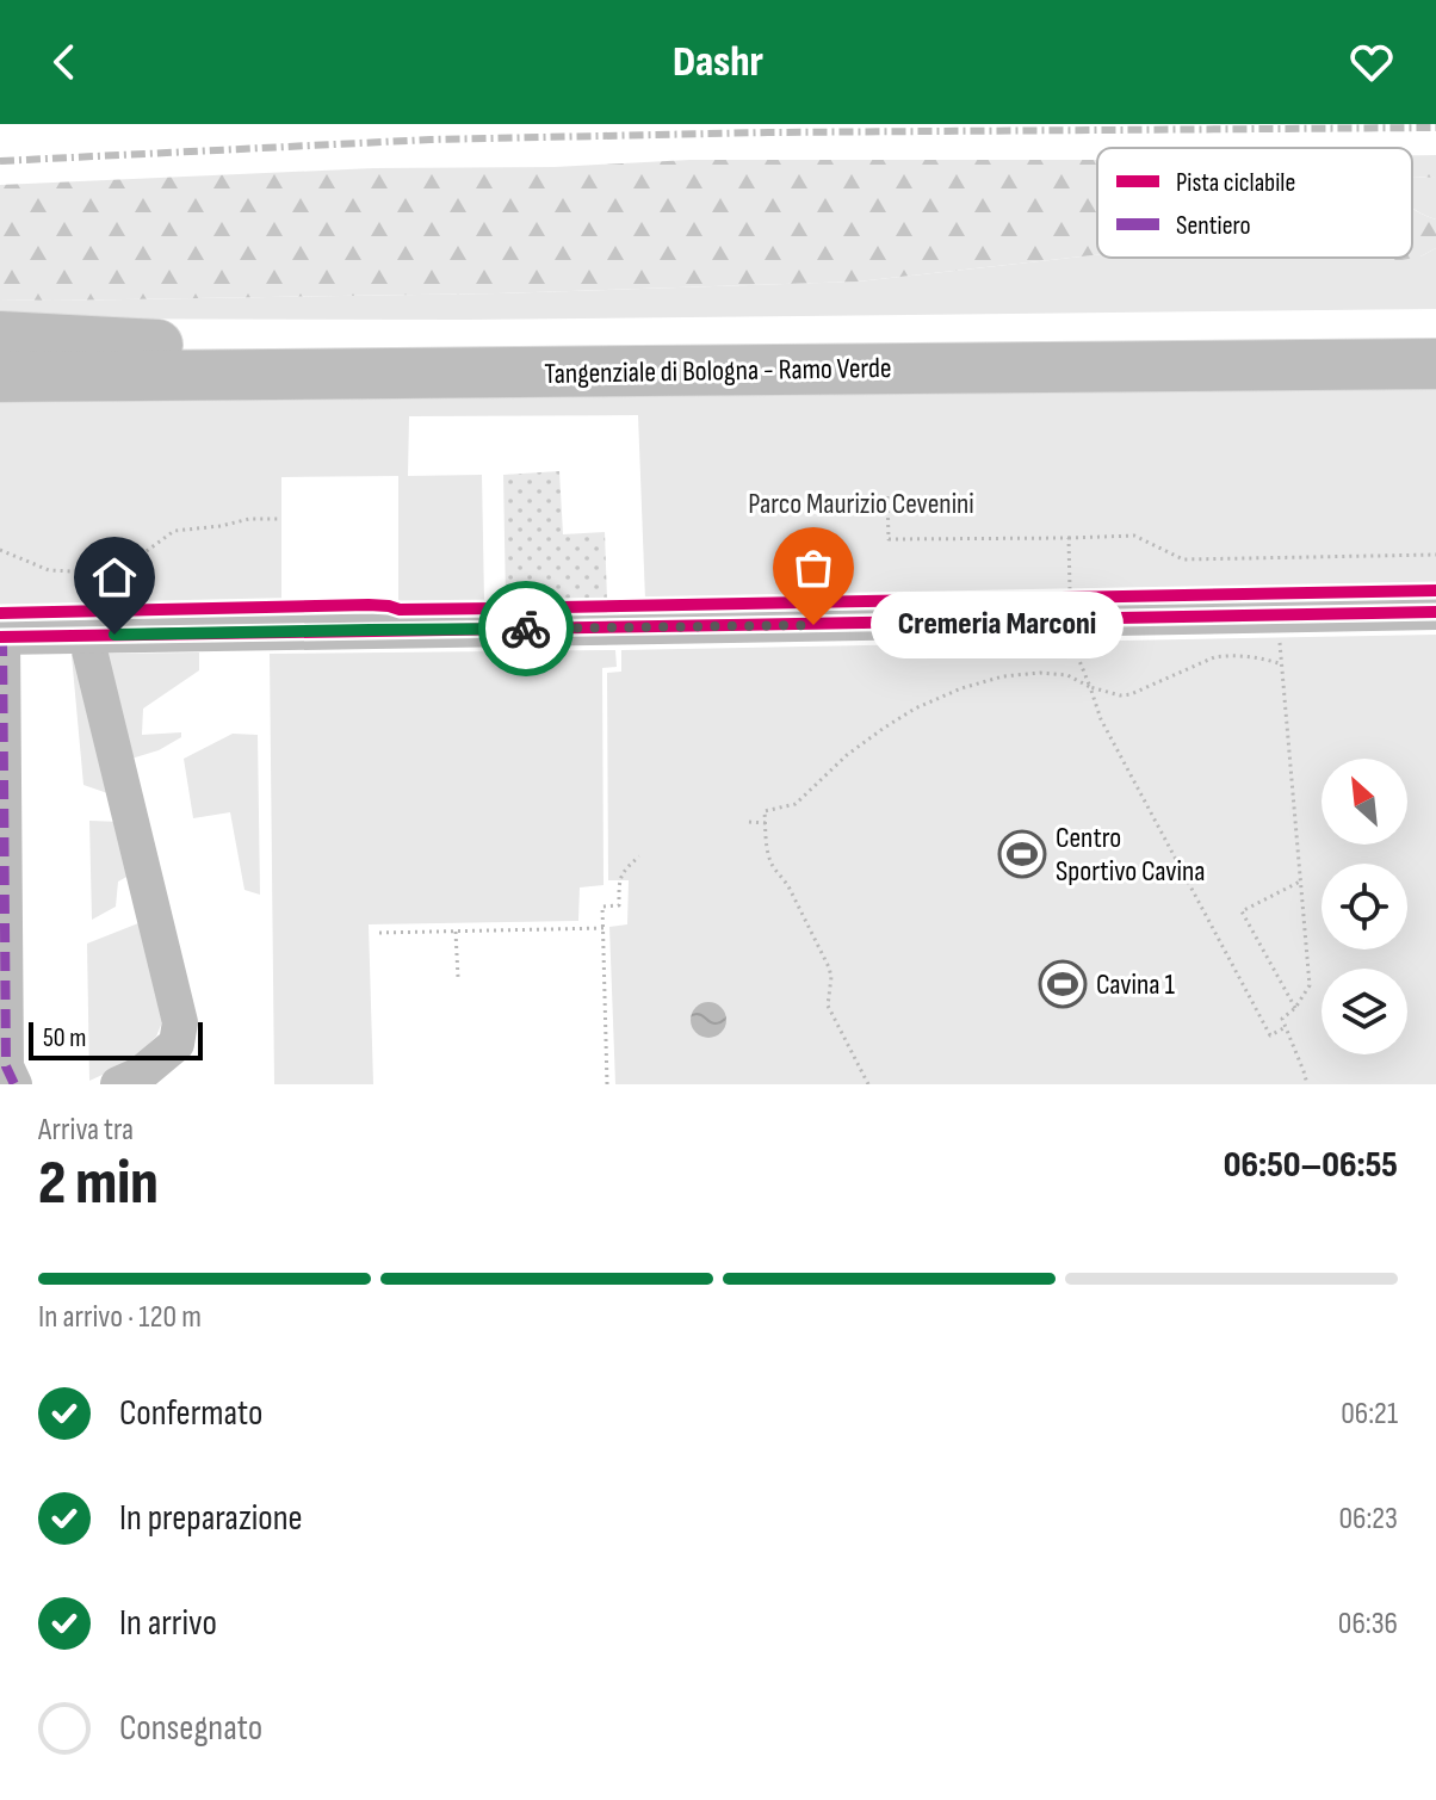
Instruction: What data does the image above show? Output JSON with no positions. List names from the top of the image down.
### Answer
{
  "streets": {
    "highway": ["Tangenziale di Bologna - Ramo Verde"]
  },
  "parks": ["Parco Maurizio Cevenini"],
  "places": {
    "other": ["Cremeria Marconi"],
    "sports": ["Centro Sportivo Cavina", "Cavina 1"]
  },
  "legend": ["Pista ciclabile", "Sentiero"],
  "scale_bar": "50 m",
  "north": "top left",
  "page": {
    "header": "Dashr",
    "bubble": "Cremeria Marconi",
    "scale": "50 m",
    "heading": ["2 min", "Arriva tra", "06:50–06:55"],
    "bar": "In arrivo · 120 m",
    "list": [
      ["Confermato", "06:21"],
      ["In preparazione", "06:23"],
      ["In arrivo", "06:36"],
      "Consegnato"
    ]
  }
}
